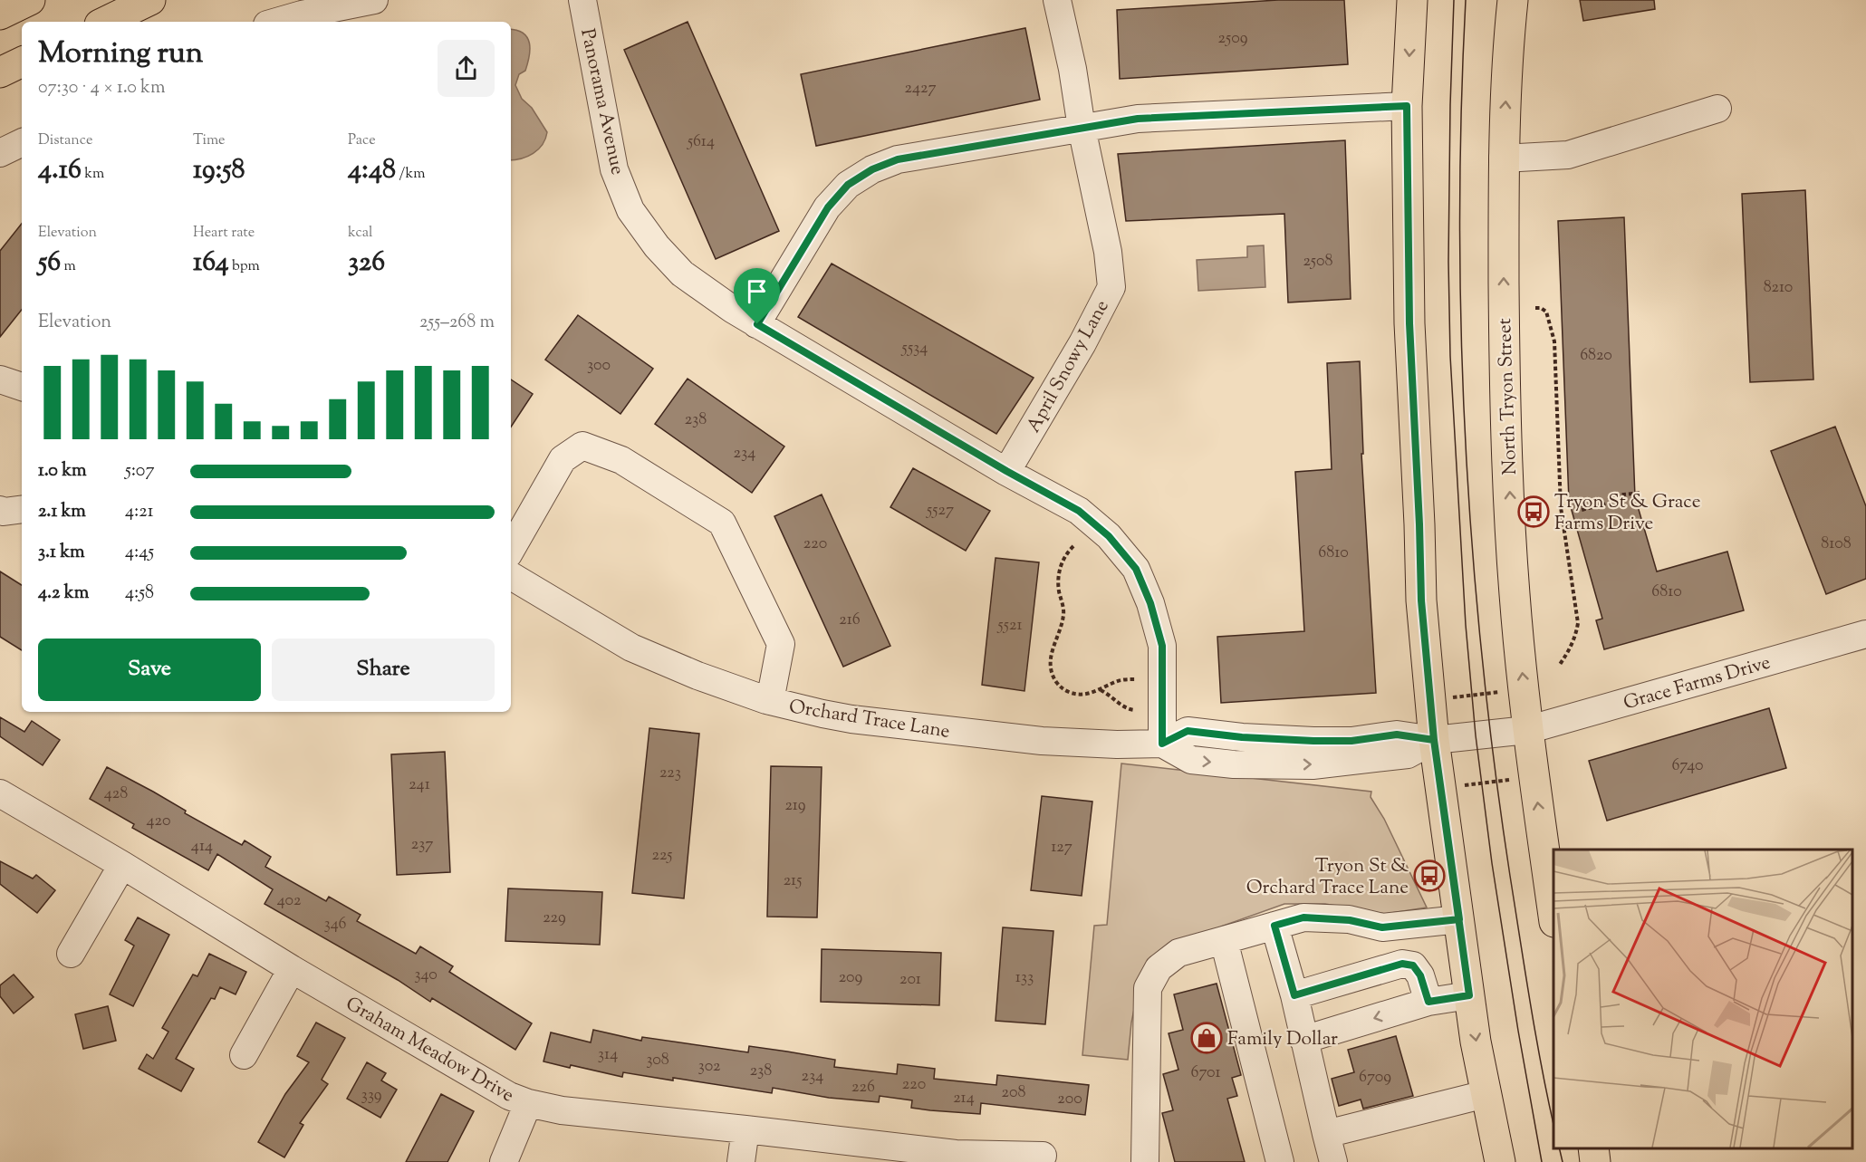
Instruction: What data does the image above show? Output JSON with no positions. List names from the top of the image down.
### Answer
{
  "streets": {
    "main road": ["North Tryon Street"],
    "street": [
      "Panorama Avenue",
      "April Snowy Lane",
      "Grace Farms Drive",
      "Orchard Trace Lane",
      "Graham Meadow Drive"
    ]
  },
  "crossings": [
    ["Panorama Avenue", "April Snowy Lane"],
    ["Panorama Avenue", "Orchard Trace Lane"],
    ["North Tryon Street", "Grace Farms Drive"],
    ["North Tryon Street", "Orchard Trace Lane"],
    ["Grace Farms Drive", "Orchard Trace Lane"]
  ],
  "places": {
    "bus stop": ["Tryon St & Grace Farms Drive", "Tryon St & Orchard Trace Lane"],
    "shop": ["Family Dollar"]
  },
  "house_numbers": [
    "2509",
    "2427",
    "5614",
    "2508",
    "8210",
    "5534",
    "6820",
    "300",
    "238",
    "234",
    "5527",
    "220",
    "8108",
    "6810",
    "6810",
    "216",
    "5521",
    "6740",
    "223",
    "241",
    "428",
    "219",
    "420",
    "237",
    "414",
    "127",
    "225",
    "215",
    "402",
    "229",
    "346",
    "340",
    "209",
    "133",
    "201",
    "314",
    "308",
    "302",
    "238",
    "6701",
    "234",
    "6709",
    "220",
    "226",
    "208",
    "339",
    "214",
    "200"
  ],
  "page": {
    "heading": ["Morning run", "07:30 · 4 × 1.0 km"],
    "stats": [
      ["Distance", "4.16 km"],
      ["Time", "19:58"],
      ["Pace", "4:48 /km"],
      ["Elevation", "56 m"],
      ["Heart rate", "164 bpm"],
      ["kcal", "326"]
    ],
    "chart": ["Elevation", "255–268 m"],
    "list": [
      {
        "name": "1.0 km",
        "note": "5:07"
      },
      {
        "name": "2.1 km",
        "note": "4:21"
      },
      {
        "name": "3.1 km",
        "note": "4:45"
      },
      {
        "name": "4.2 km",
        "note": "4:58"
      }
    ],
    "buttons": ["Save", "Share"]
  }
}
